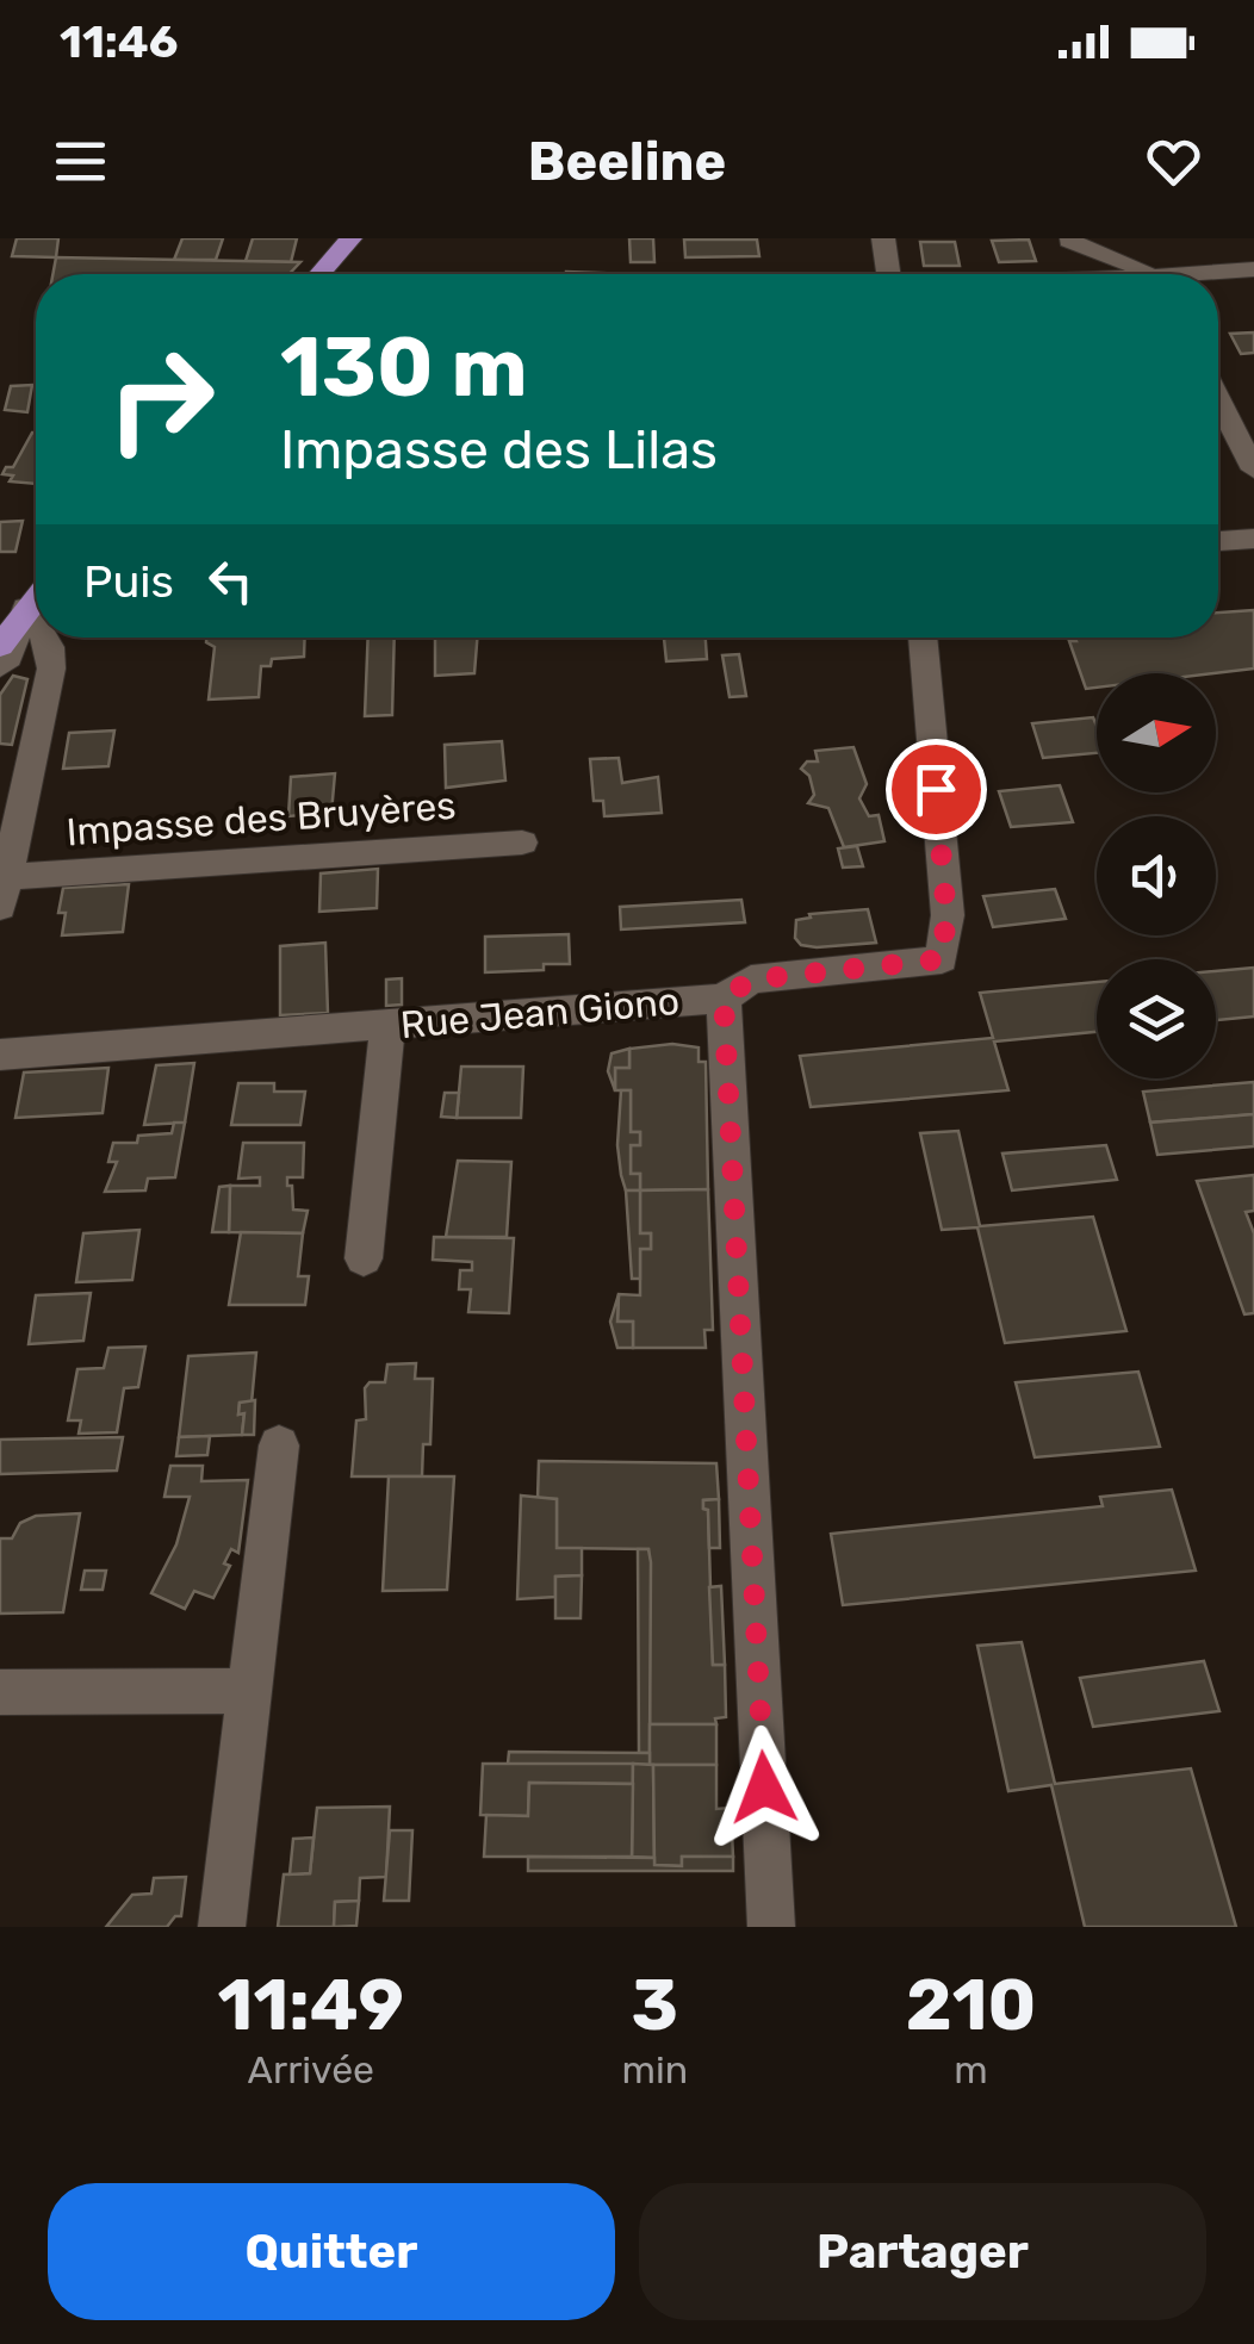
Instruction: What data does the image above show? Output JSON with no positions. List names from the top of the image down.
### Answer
{
  "streets": {
    "street": ["Impasse des Bruyères", "Rue Jean Giono"]
  },
  "north": "right",
  "page": {
    "status": "11:46",
    "header": "Beeline",
    "turn": ["130 m", "Impasse des Lilas"],
    "then": "Puis",
    "eta": [
      "11:49",
      "Arrivée",
      "3",
      "min",
      "210",
      "m"
    ],
    "buttons": ["Quitter", "Partager"]
  }
}
